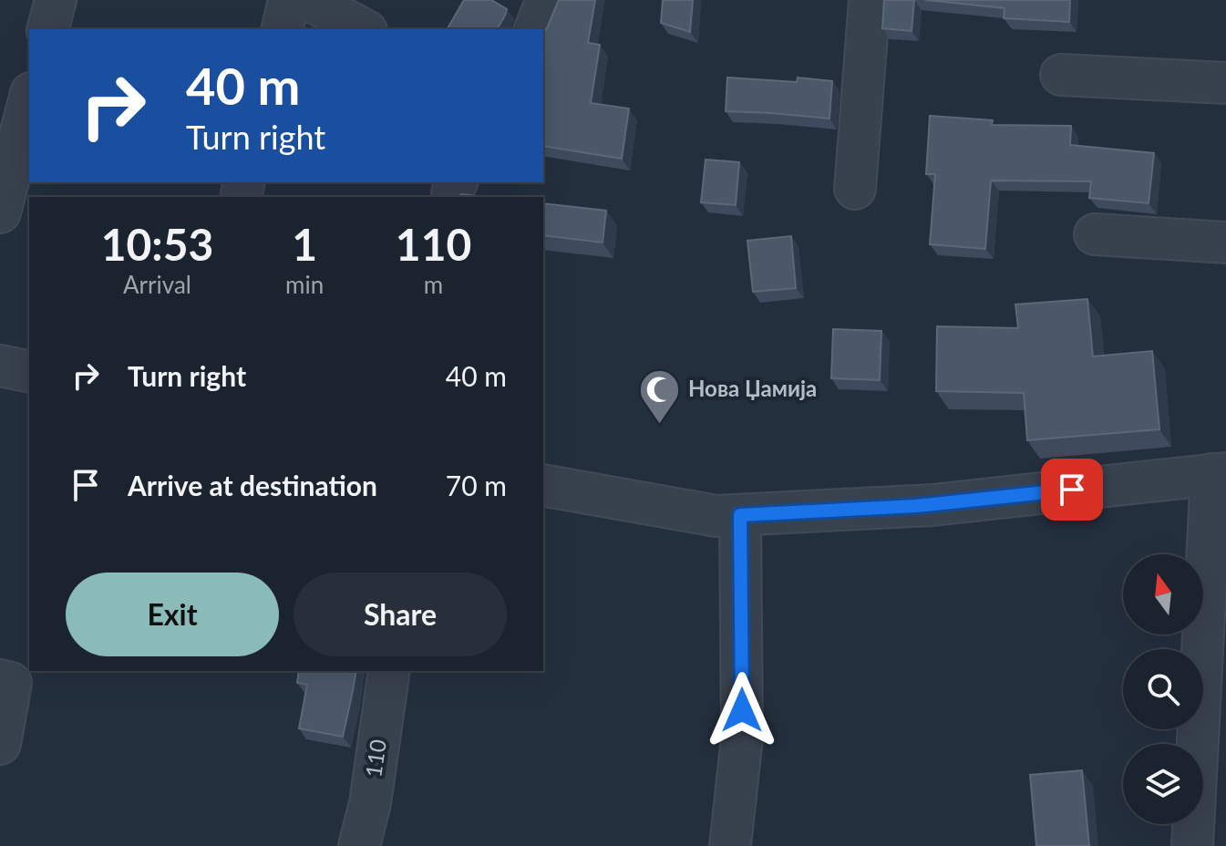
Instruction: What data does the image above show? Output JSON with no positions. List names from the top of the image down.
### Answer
{
  "streets": {
    "street": ["110"]
  },
  "places": {
    "mosque": ["Нова Џамија"]
  },
  "north": "top",
  "page": {
    "turn": ["40 m", "Turn right"],
    "eta": [
      "10:53",
      "Arrival",
      "1",
      "min",
      "110",
      "m"
    ],
    "list": [
      {
        "name": "Turn right",
        "value": "40 m"
      },
      {
        "name": "Arrive at destination",
        "value": "70 m"
      }
    ],
    "buttons": ["Exit", "Share"]
  }
}
